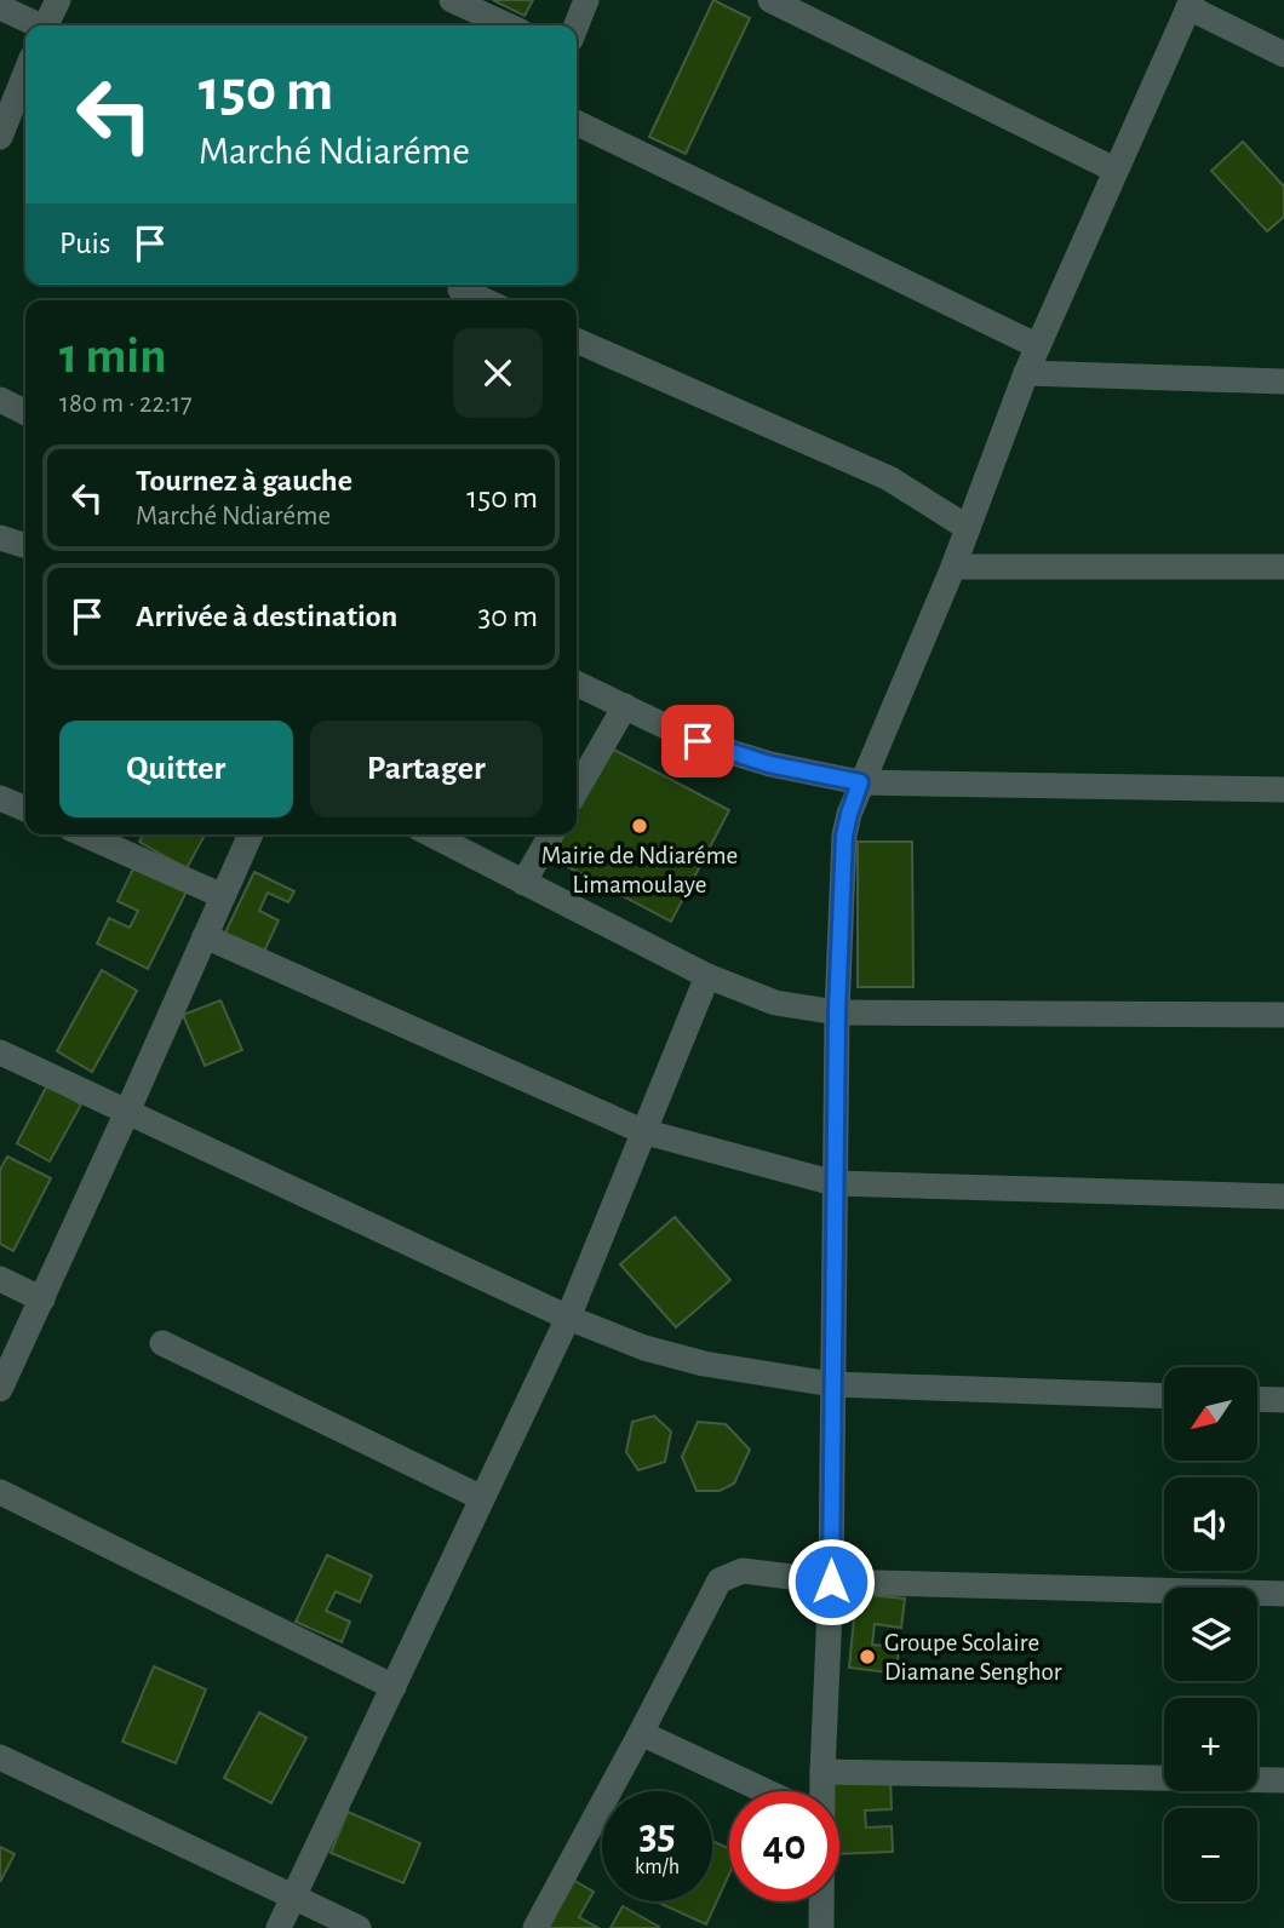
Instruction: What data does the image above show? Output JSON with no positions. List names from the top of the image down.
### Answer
{
  "places": ["Mairie de Ndiaréme Limamoulaye", "Groupe Scolaire Diamane Senghor"],
  "north": "bottom left",
  "page": {
    "turn": ["150 m", "Marché Ndiaréme"],
    "then": "Puis",
    "heading": ["1 min", "180 m · 22:17"],
    "list": [
      {
        "name": "Tournez à gauche",
        "note": "Marché Ndiaréme",
        "value": "150 m"
      },
      {
        "name": "Arrivée à destination",
        "value": "30 m"
      }
    ],
    "buttons": ["Quitter", "Partager"],
    "map_buttons": ["+", "−"],
    "speed": "35 km/h",
    "limit": "40"
  }
}
